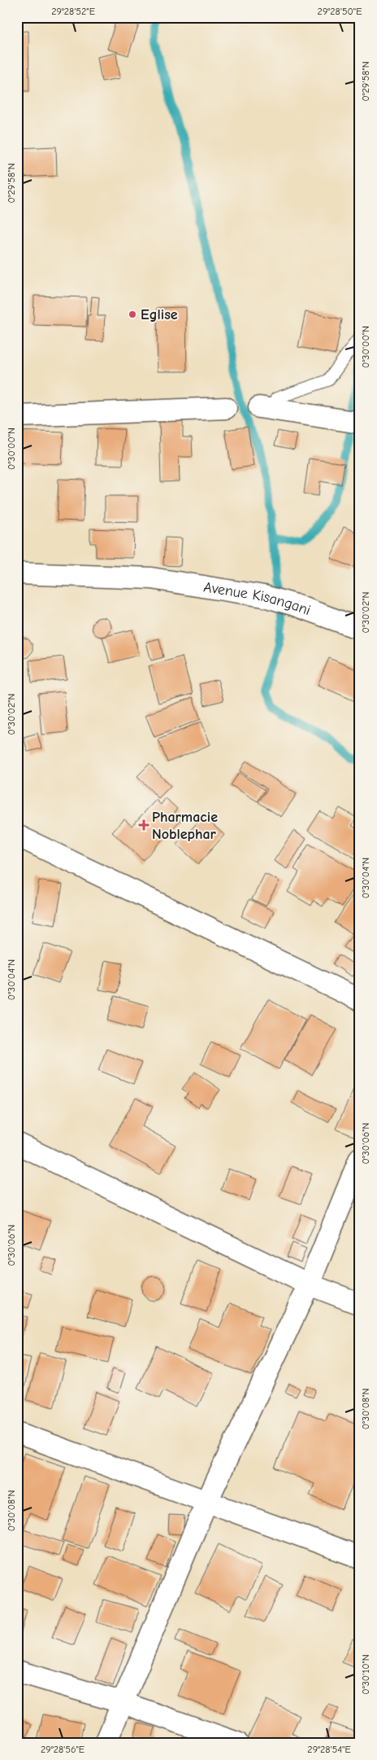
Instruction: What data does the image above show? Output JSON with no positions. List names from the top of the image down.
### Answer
{
  "streets": {
    "street": ["Avenue Kisangani"]
  },
  "places": {
    "other": ["Eglise"],
    "health": ["Pharmacie Noblephar"]
  },
  "coordinates": [
    "29°28'52\"E",
    "29°28'50\"E",
    "0°29'58\"N",
    "0°30'00\"N",
    "0°30'02\"N",
    "0°30'04\"N",
    "0°30'06\"N",
    "0°30'08\"N",
    "0°30'10\"N",
    "29°28'56\"E",
    "29°28'54\"E"
  ]
}
